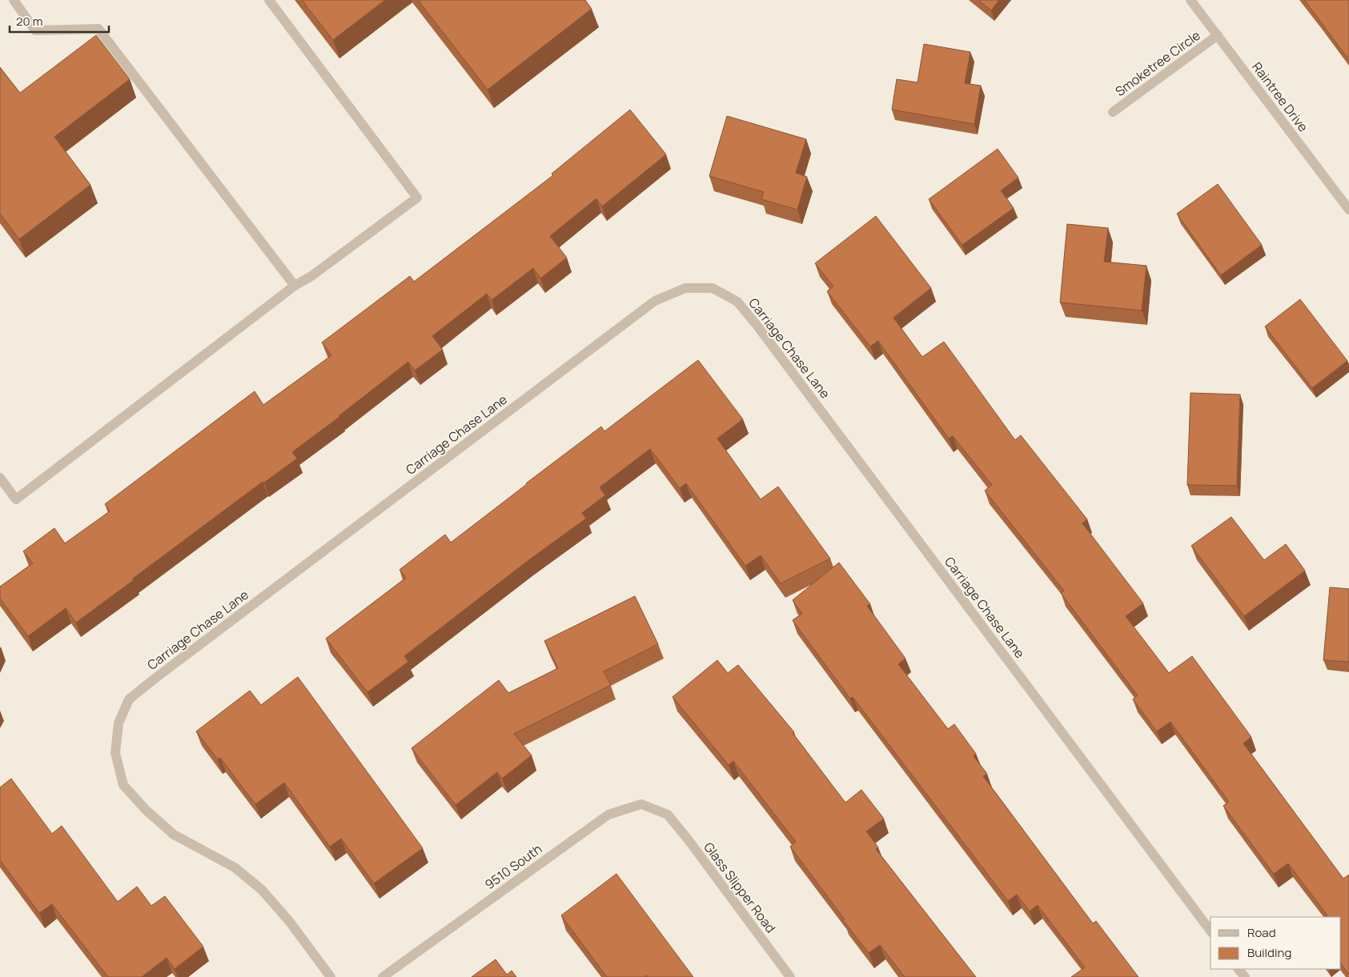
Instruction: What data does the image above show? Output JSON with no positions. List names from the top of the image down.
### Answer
{
  "streets": {
    "street": [
      "Smoketree Circle",
      "Raintree Drive",
      "Carriage Chase Lane",
      "9510 South",
      "Glass Slipper Road"
    ]
  },
  "crossings": [
    ["Smoketree Circle", "Raintree Drive"],
    ["9510 South", "Glass Slipper Road"]
  ],
  "legend": ["Road", "Building"],
  "scale_bar": "20 m"
}
